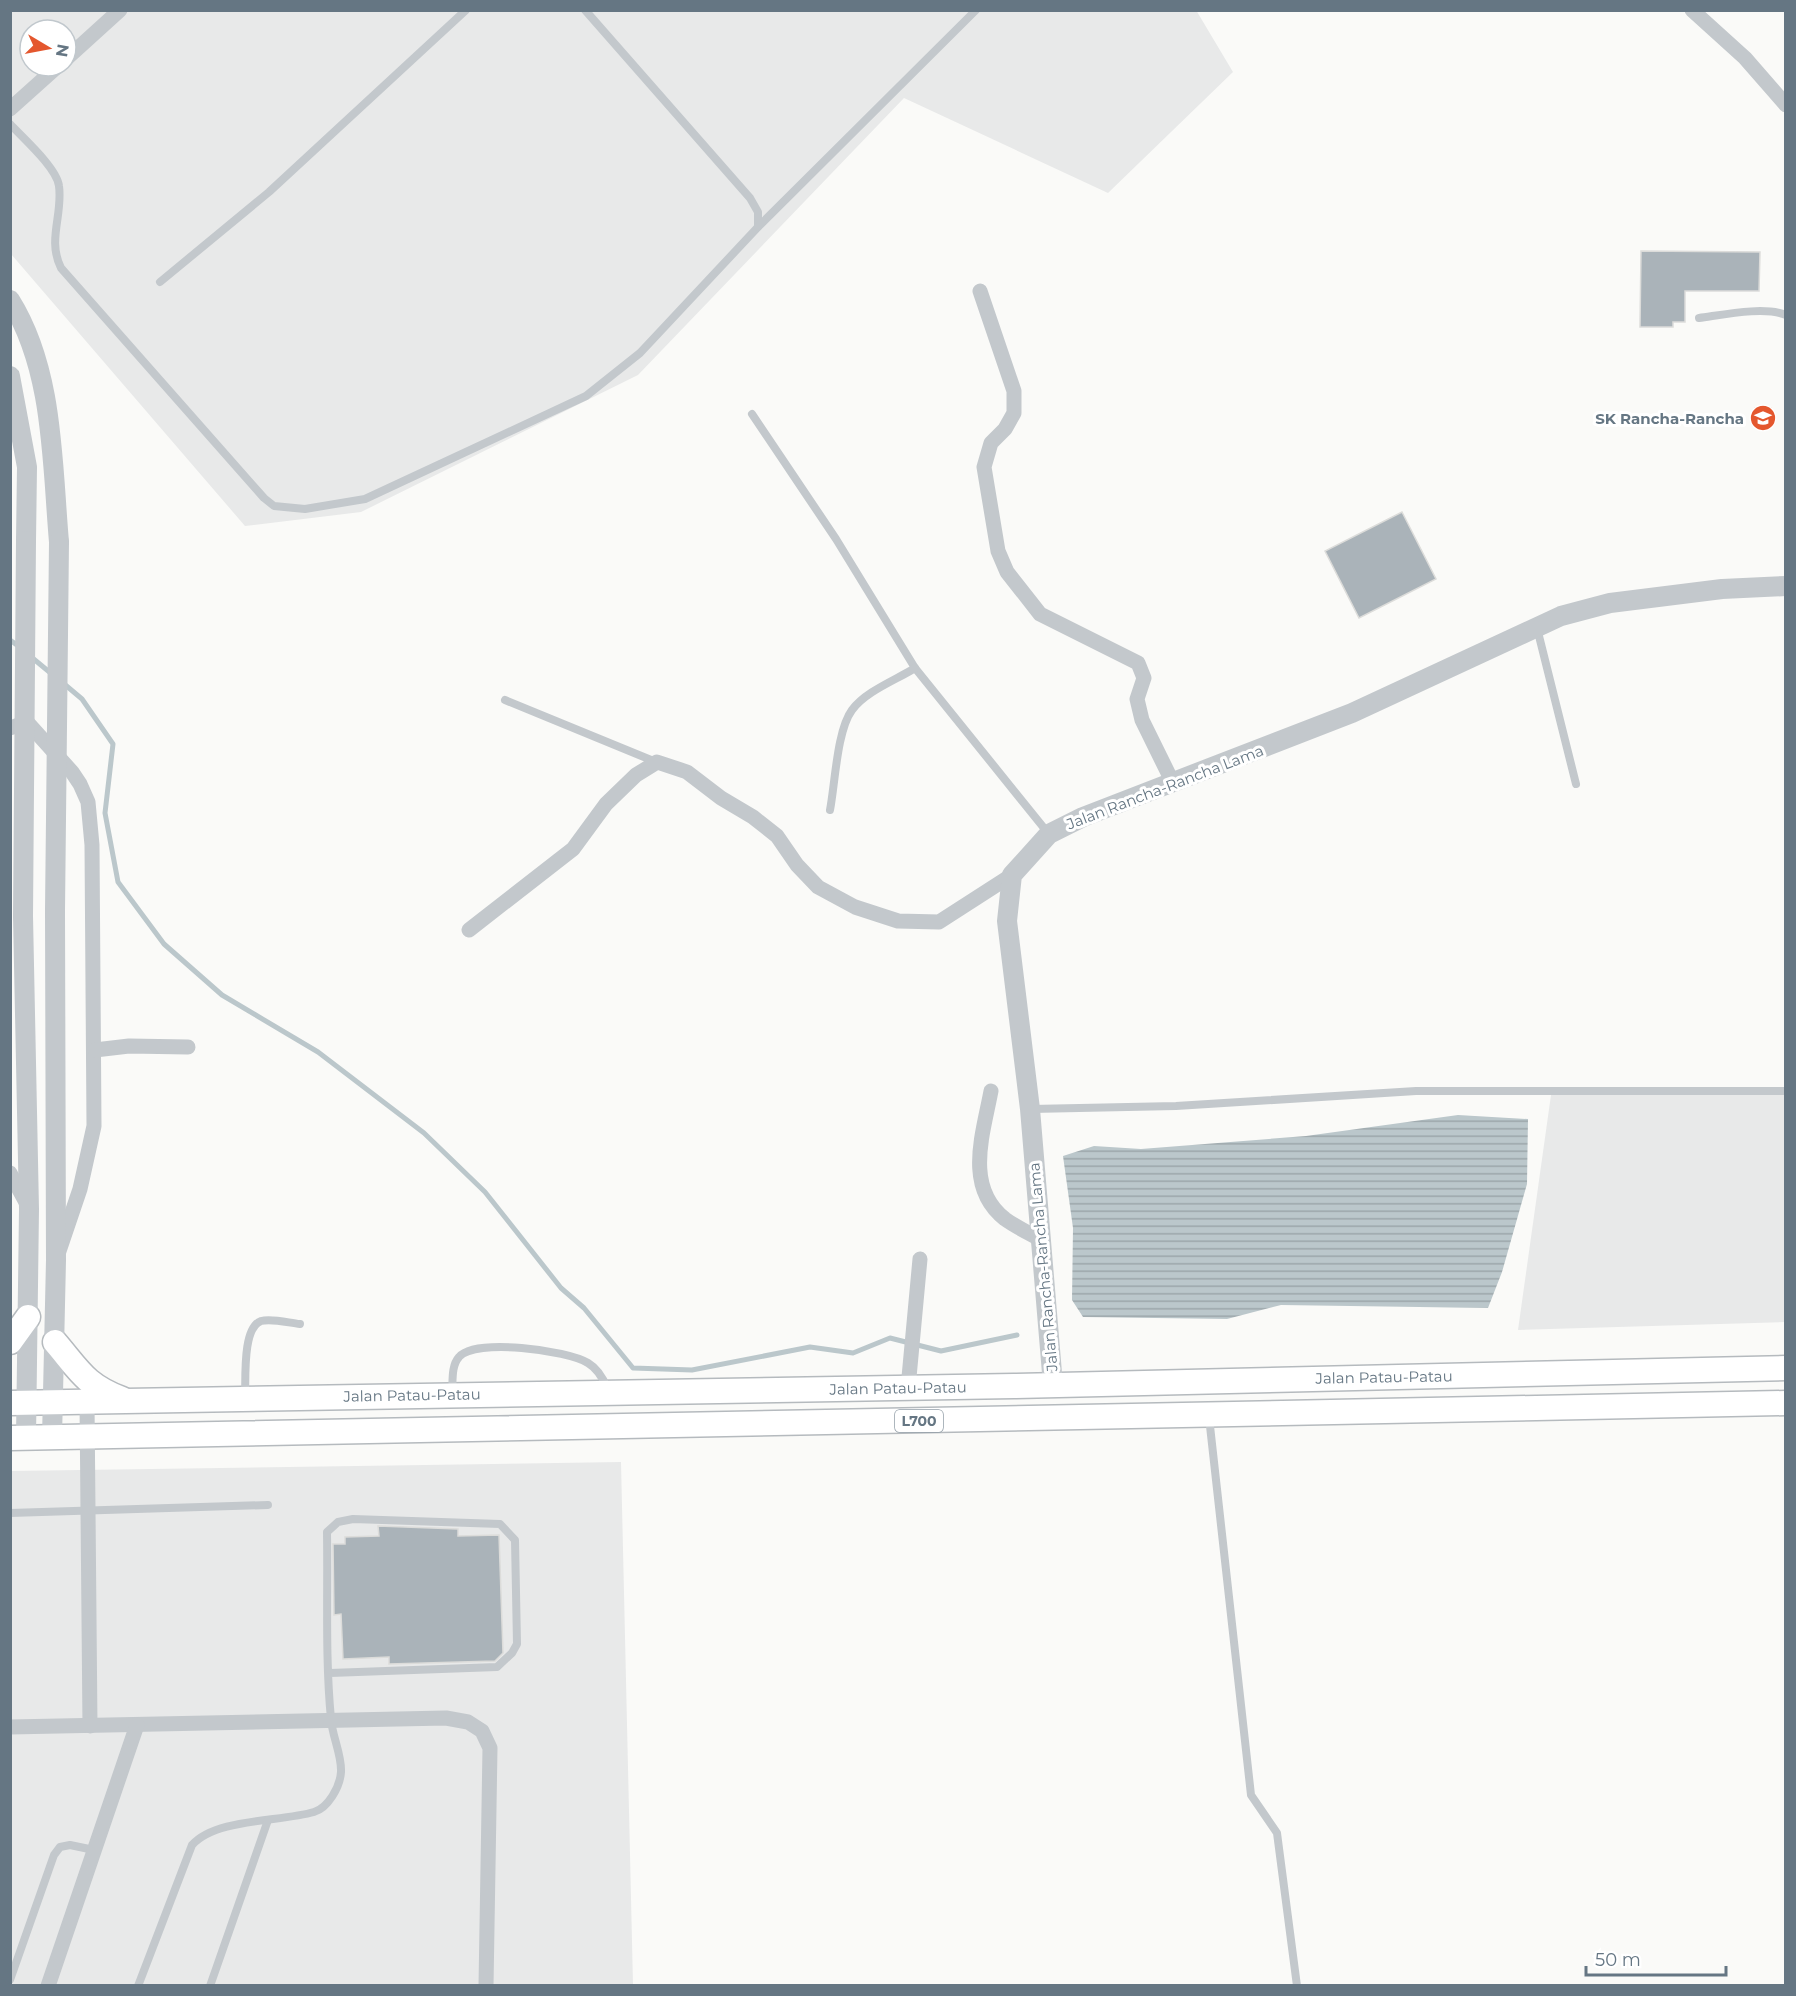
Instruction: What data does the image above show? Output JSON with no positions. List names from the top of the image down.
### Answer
{
  "streets": {
    "main road": ["Jalan Patau-Patau", "L700"],
    "street": ["Jalan Rancha-Rancha Lama"]
  },
  "crossings": [
    ["Jalan Rancha-Rancha Lama", "Jalan Patau-Patau"]
  ],
  "places": {
    "school or university": ["SK Rancha-Rancha"]
  },
  "scale_bar": "50 m",
  "north": "right"
}
